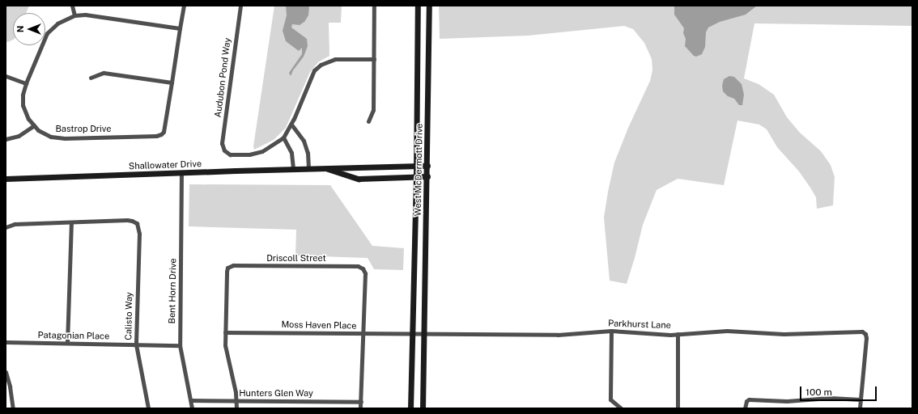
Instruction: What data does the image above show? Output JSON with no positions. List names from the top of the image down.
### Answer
{
  "streets": {
    "main road": ["Shallowater Drive", "West McDermott Drive"],
    "street": [
      "Audubon Pond Way",
      "Bastrop Drive",
      "Driscoll Street",
      "Bent Horn Drive",
      "Calisto Way",
      "Parkhurst Lane",
      "Moss Haven Place",
      "Patagonian Place",
      "Hunters Glen Way"
    ]
  },
  "crossings": [
    ["Shallowater Drive", "West McDermott Drive"],
    ["Shallowater Drive", "Bent Horn Drive"],
    ["West McDermott Drive", "Parkhurst Lane"],
    ["West McDermott Drive", "Moss Haven Place"],
    ["Driscoll Street", "Moss Haven Place"],
    ["Bent Horn Drive", "Patagonian Place"],
    ["Bent Horn Drive", "Hunters Glen Way"],
    ["Calisto Way", "Patagonian Place"],
    ["Parkhurst Lane", "Moss Haven Place"]
  ],
  "scale_bar": "100 m",
  "north": "left"
}
